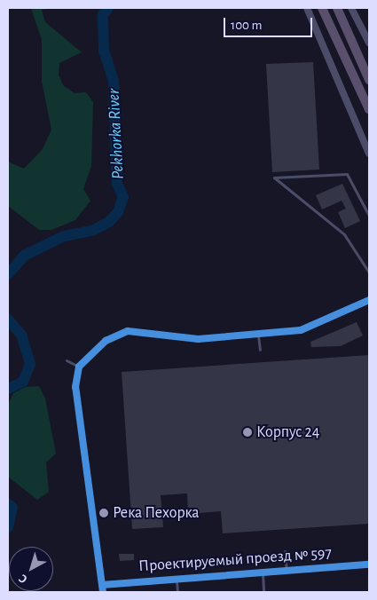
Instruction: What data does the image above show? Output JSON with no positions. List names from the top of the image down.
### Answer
{
  "streets": {
    "street": ["Проектируемый проезд № 597"]
  },
  "water": ["Pekhorka River"],
  "places": ["Корпус 24", "Река Пехорка"],
  "scale_bar": "100 m",
  "north": "bottom left"
}
